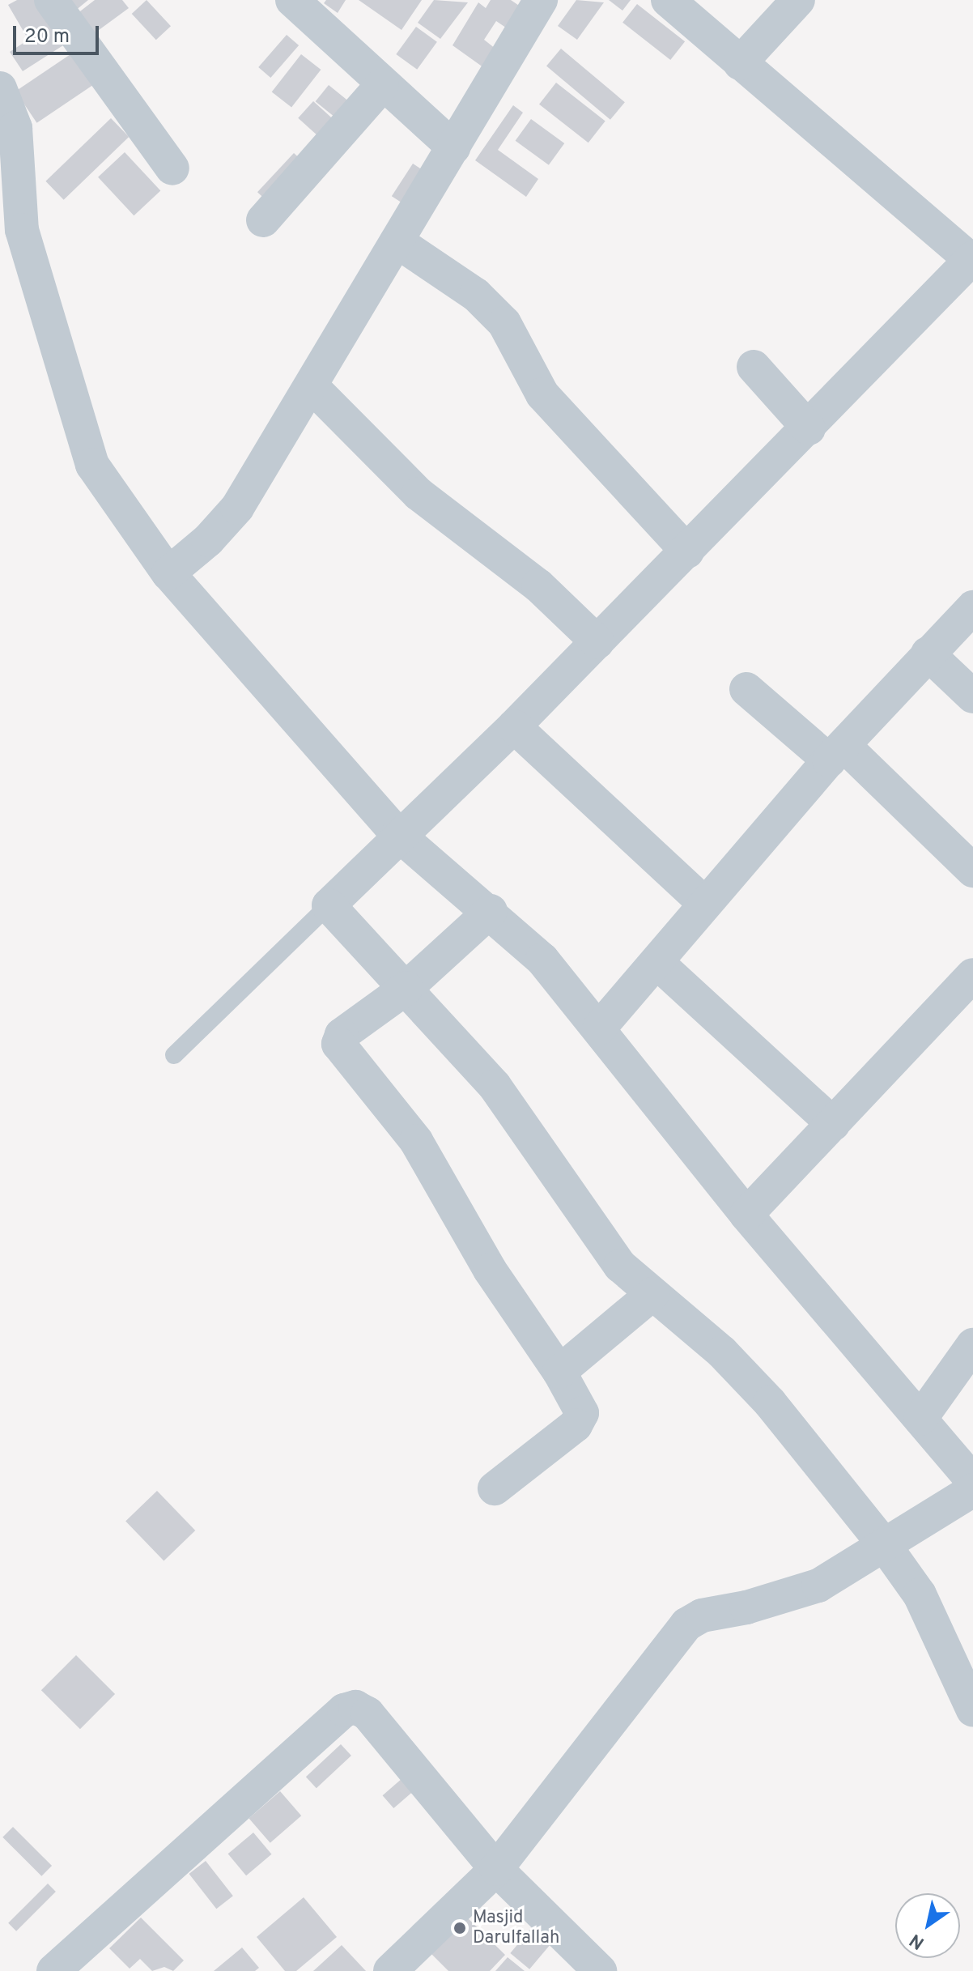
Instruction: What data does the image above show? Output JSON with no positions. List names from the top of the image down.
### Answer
{
  "places": ["Masjid Darulfallah"],
  "scale_bar": "20 m",
  "north": "bottom left"
}
